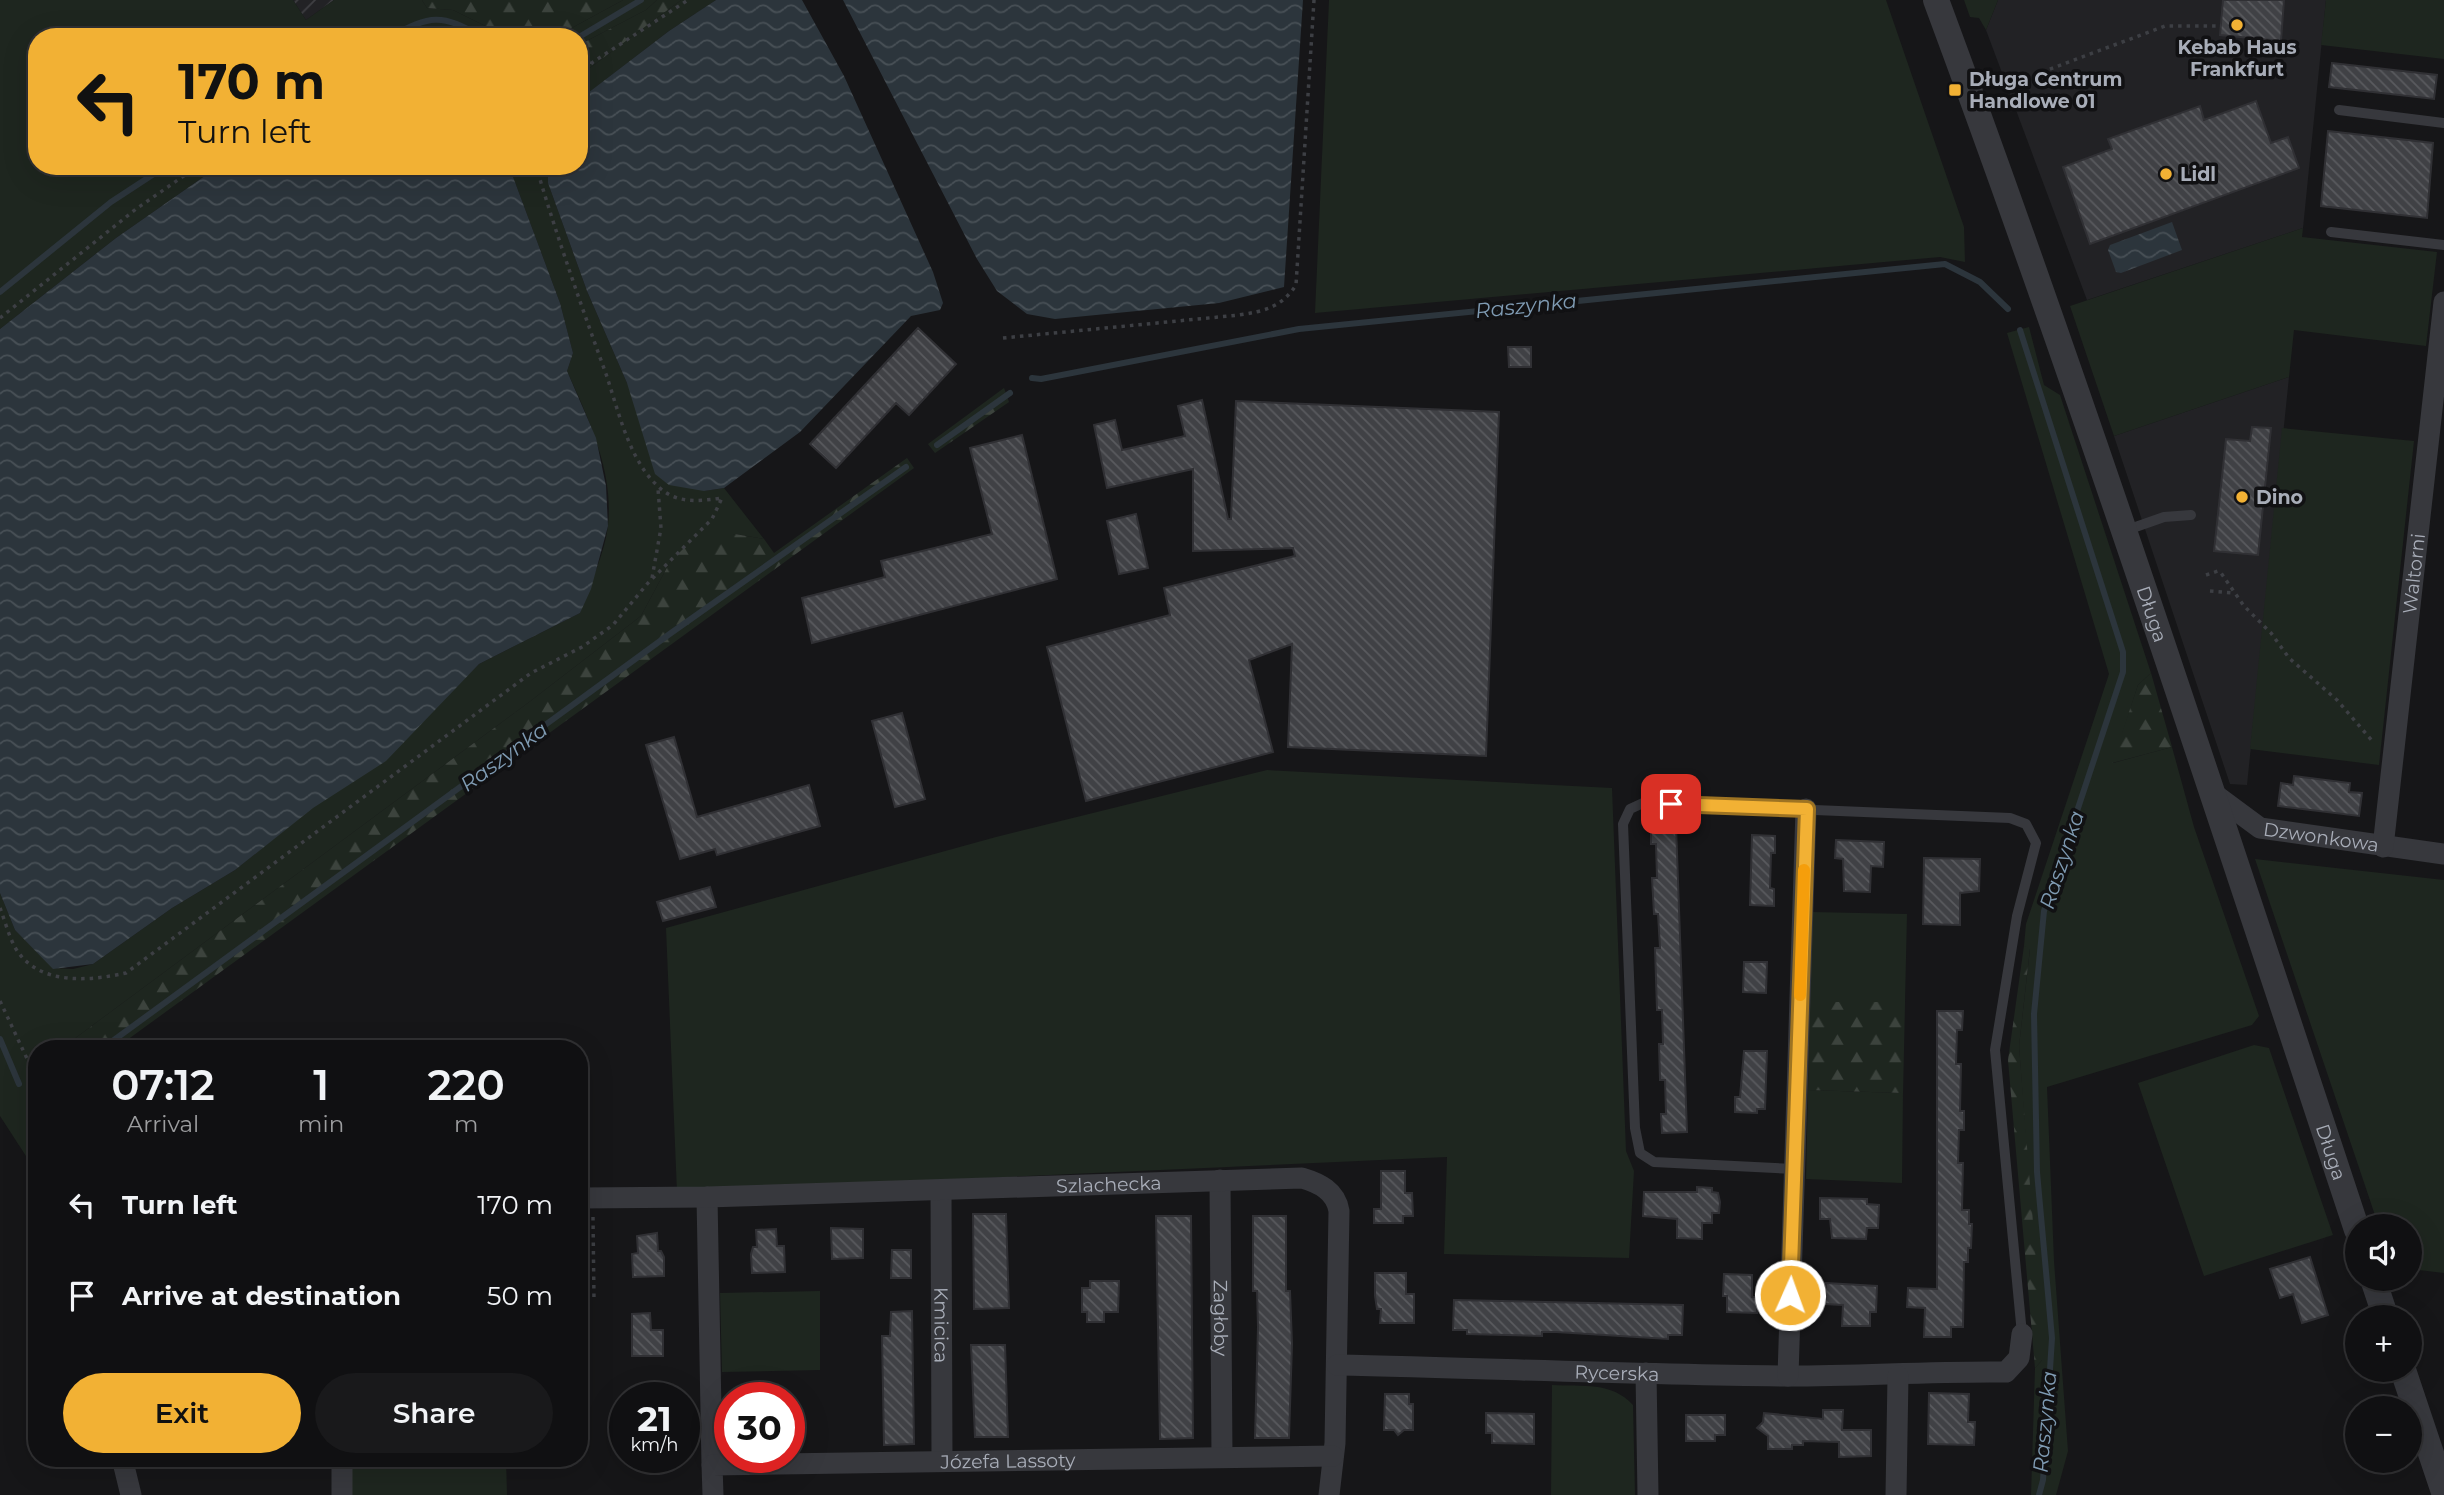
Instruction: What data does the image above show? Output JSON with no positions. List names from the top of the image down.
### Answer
{
  "streets": {
    "street": [
      "Waltorni",
      "Długa",
      "Dzwonkowa",
      "Szlachecka",
      "Zagłoby",
      "Kmicica",
      "Rycerska",
      "Józefa Lassoty"
    ]
  },
  "crossings": [
    ["Waltorni", "Dzwonkowa"],
    ["Długa", "Dzwonkowa"],
    ["Szlachecka", "Zagłoby"],
    ["Szlachecka", "Kmicica"],
    ["Szlachecka", "Rycerska"],
    ["Szlachecka", "Józefa Lassoty"],
    ["Zagłoby", "Józefa Lassoty"],
    ["Kmicica", "Józefa Lassoty"]
  ],
  "water": ["Raszynka"],
  "places": {
    "other": ["Kebab Haus Frankfurt", "Lidl", "Dino"],
    "transit": ["Długa Centrum Handlowe 01"]
  },
  "page": {
    "turn": ["170 m", "Turn left"],
    "eta": [
      "07:12",
      "Arrival",
      "1",
      "min",
      "220",
      "m"
    ],
    "list": [
      {
        "name": "Turn left",
        "value": "170 m"
      },
      {
        "name": "Arrive at destination",
        "value": "50 m"
      }
    ],
    "map_buttons": ["+", "−"],
    "buttons": ["Exit", "Share"],
    "speed": "21 km/h",
    "limit": "30"
  }
}
